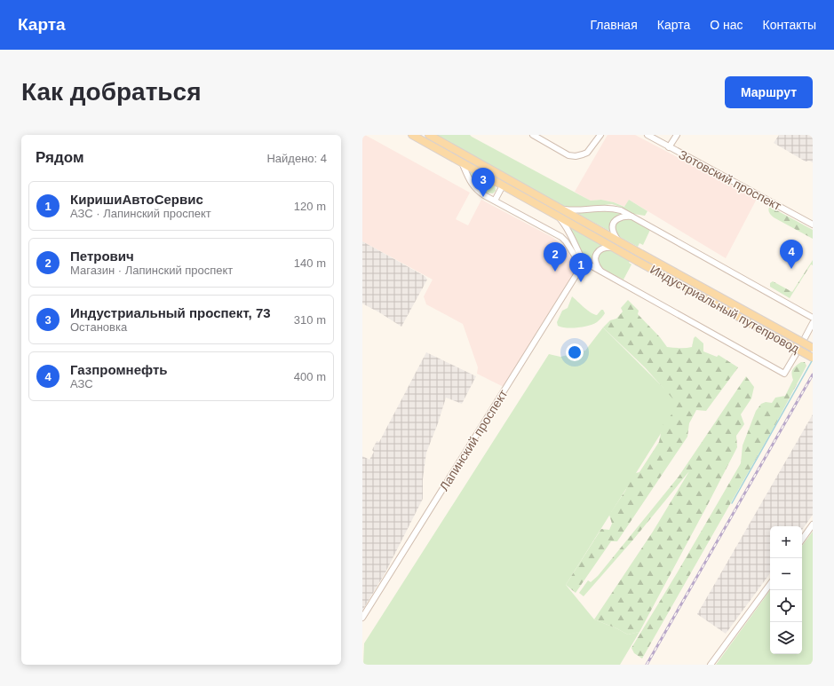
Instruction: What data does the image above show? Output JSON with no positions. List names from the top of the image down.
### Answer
{
  "streets": {
    "main road": ["Индустриальный путепровод"],
    "street": ["Зотовский проспект", "Лапинский проспект"]
  },
  "page": {
    "header": "Карта",
    "nav": [
      "Главная",
      "Карта",
      "О нас",
      "Контакты"
    ],
    "buttons": "Маршрут",
    "title": "Как добраться",
    "heading": ["Рядом", "Найдено: 4"],
    "pins": [
      "3",
      "4",
      "2",
      "1"
    ],
    "list": [
      {
        "mark": "1",
        "name": "КиришиАвтоСервис",
        "note": "АЗС · Лапинский проспект",
        "value": "120 m"
      },
      {
        "mark": "2",
        "name": "Петрович",
        "note": "Магазин · Лапинский проспект",
        "value": "140 m"
      },
      {
        "mark": "3",
        "name": "Индустриальный проспект, 73",
        "note": "Остановка",
        "value": "310 m"
      },
      {
        "mark": "4",
        "name": "Газпромнефть",
        "note": "АЗС",
        "value": "400 m"
      }
    ],
    "map_buttons": ["+", "−"]
  }
}
